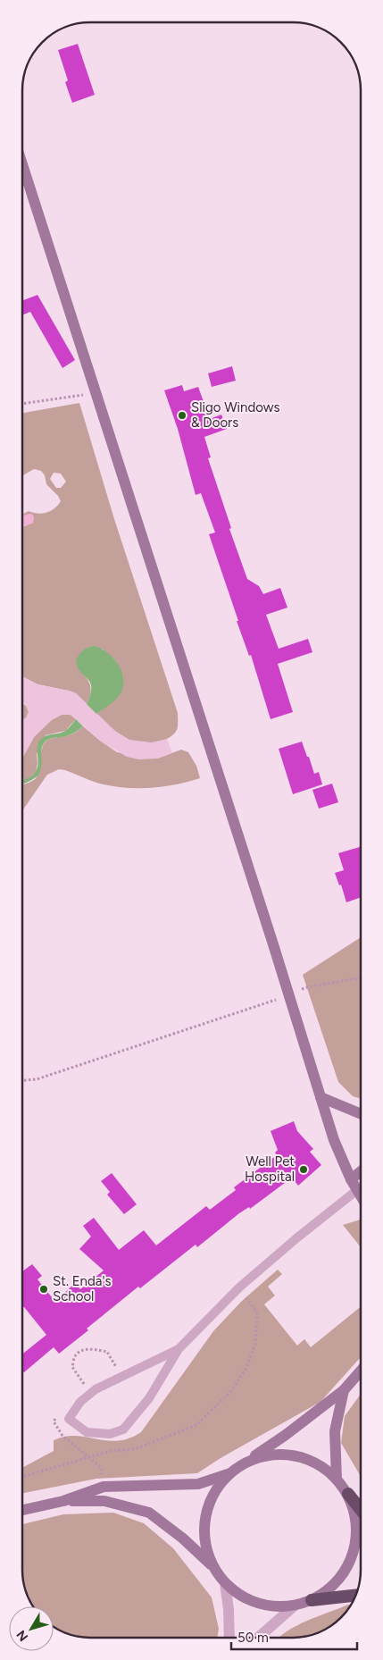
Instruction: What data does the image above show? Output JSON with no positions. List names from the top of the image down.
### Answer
{
  "places": ["Sligo Windows & Doors", "Well Pet Hospital", "St. Enda's School"],
  "scale_bar": "50 m",
  "north": "bottom left"
}
